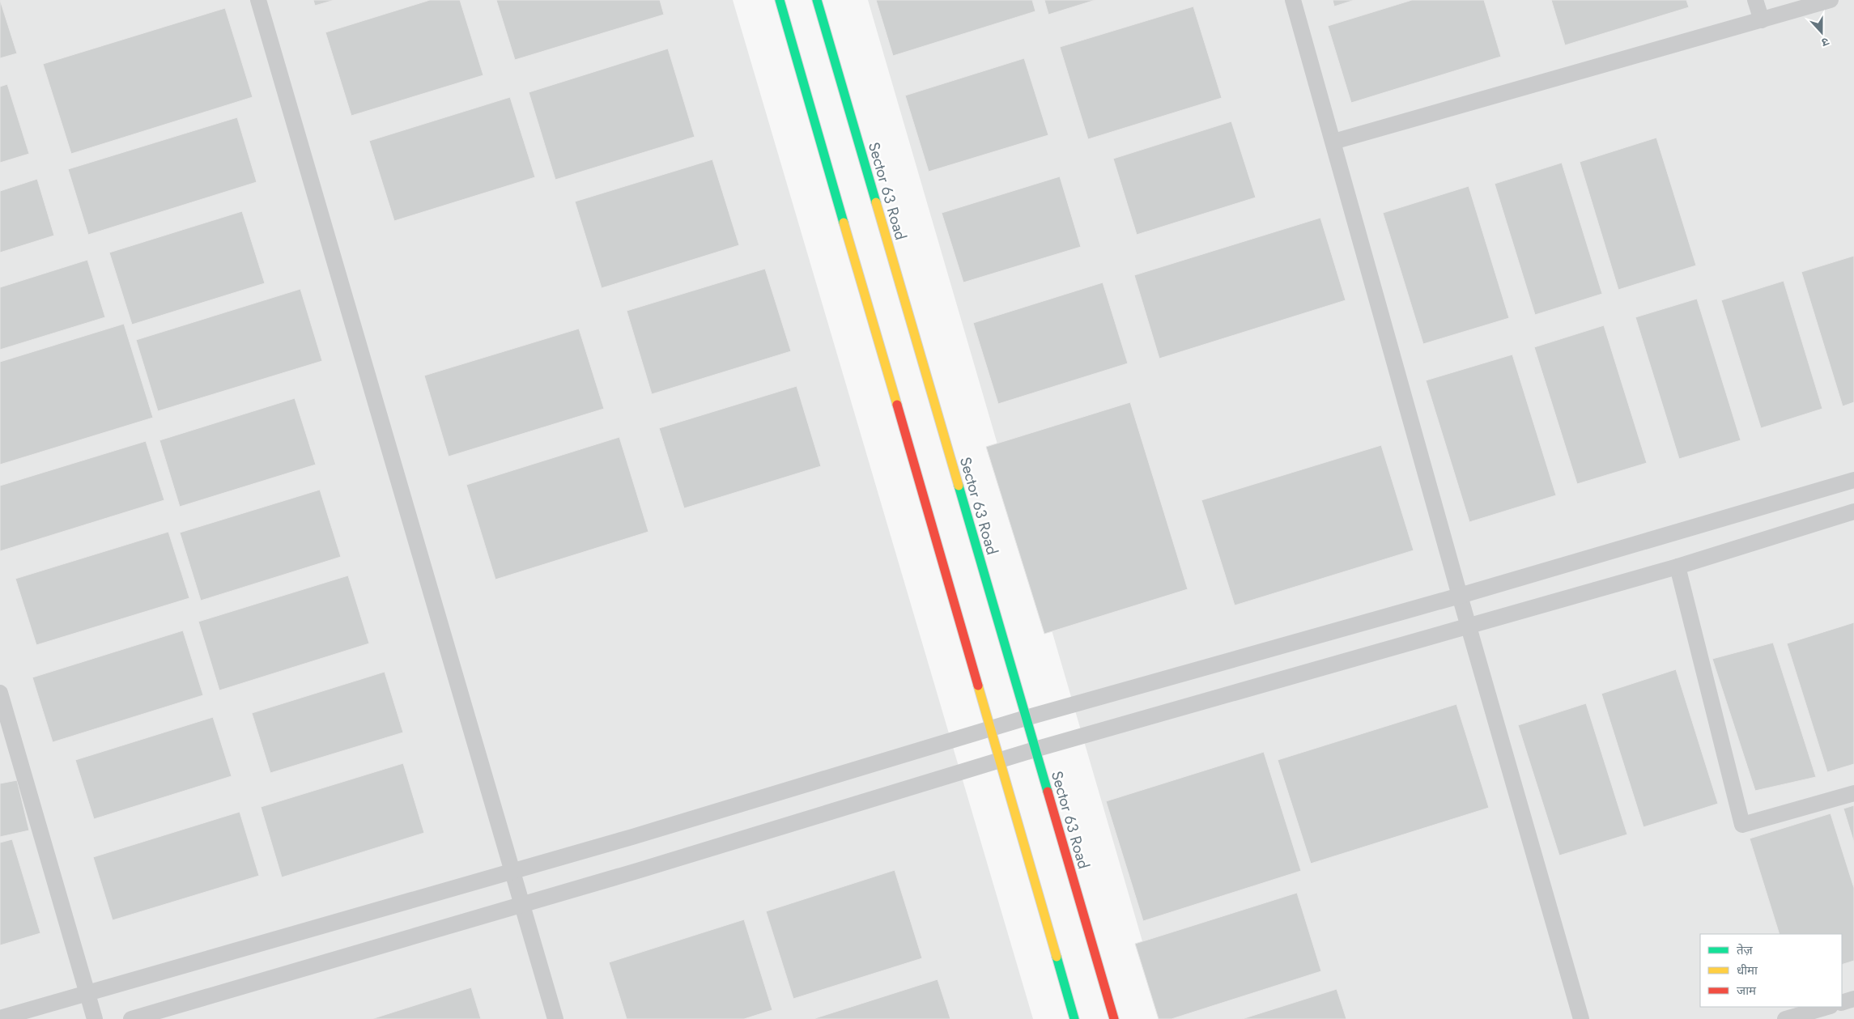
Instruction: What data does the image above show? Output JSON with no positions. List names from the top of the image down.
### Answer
{
  "streets": {
    "street": ["Sector 63 Road"]
  },
  "legend": ["तेज़", "धीमा", "जाम"],
  "north": "bottom"
}
